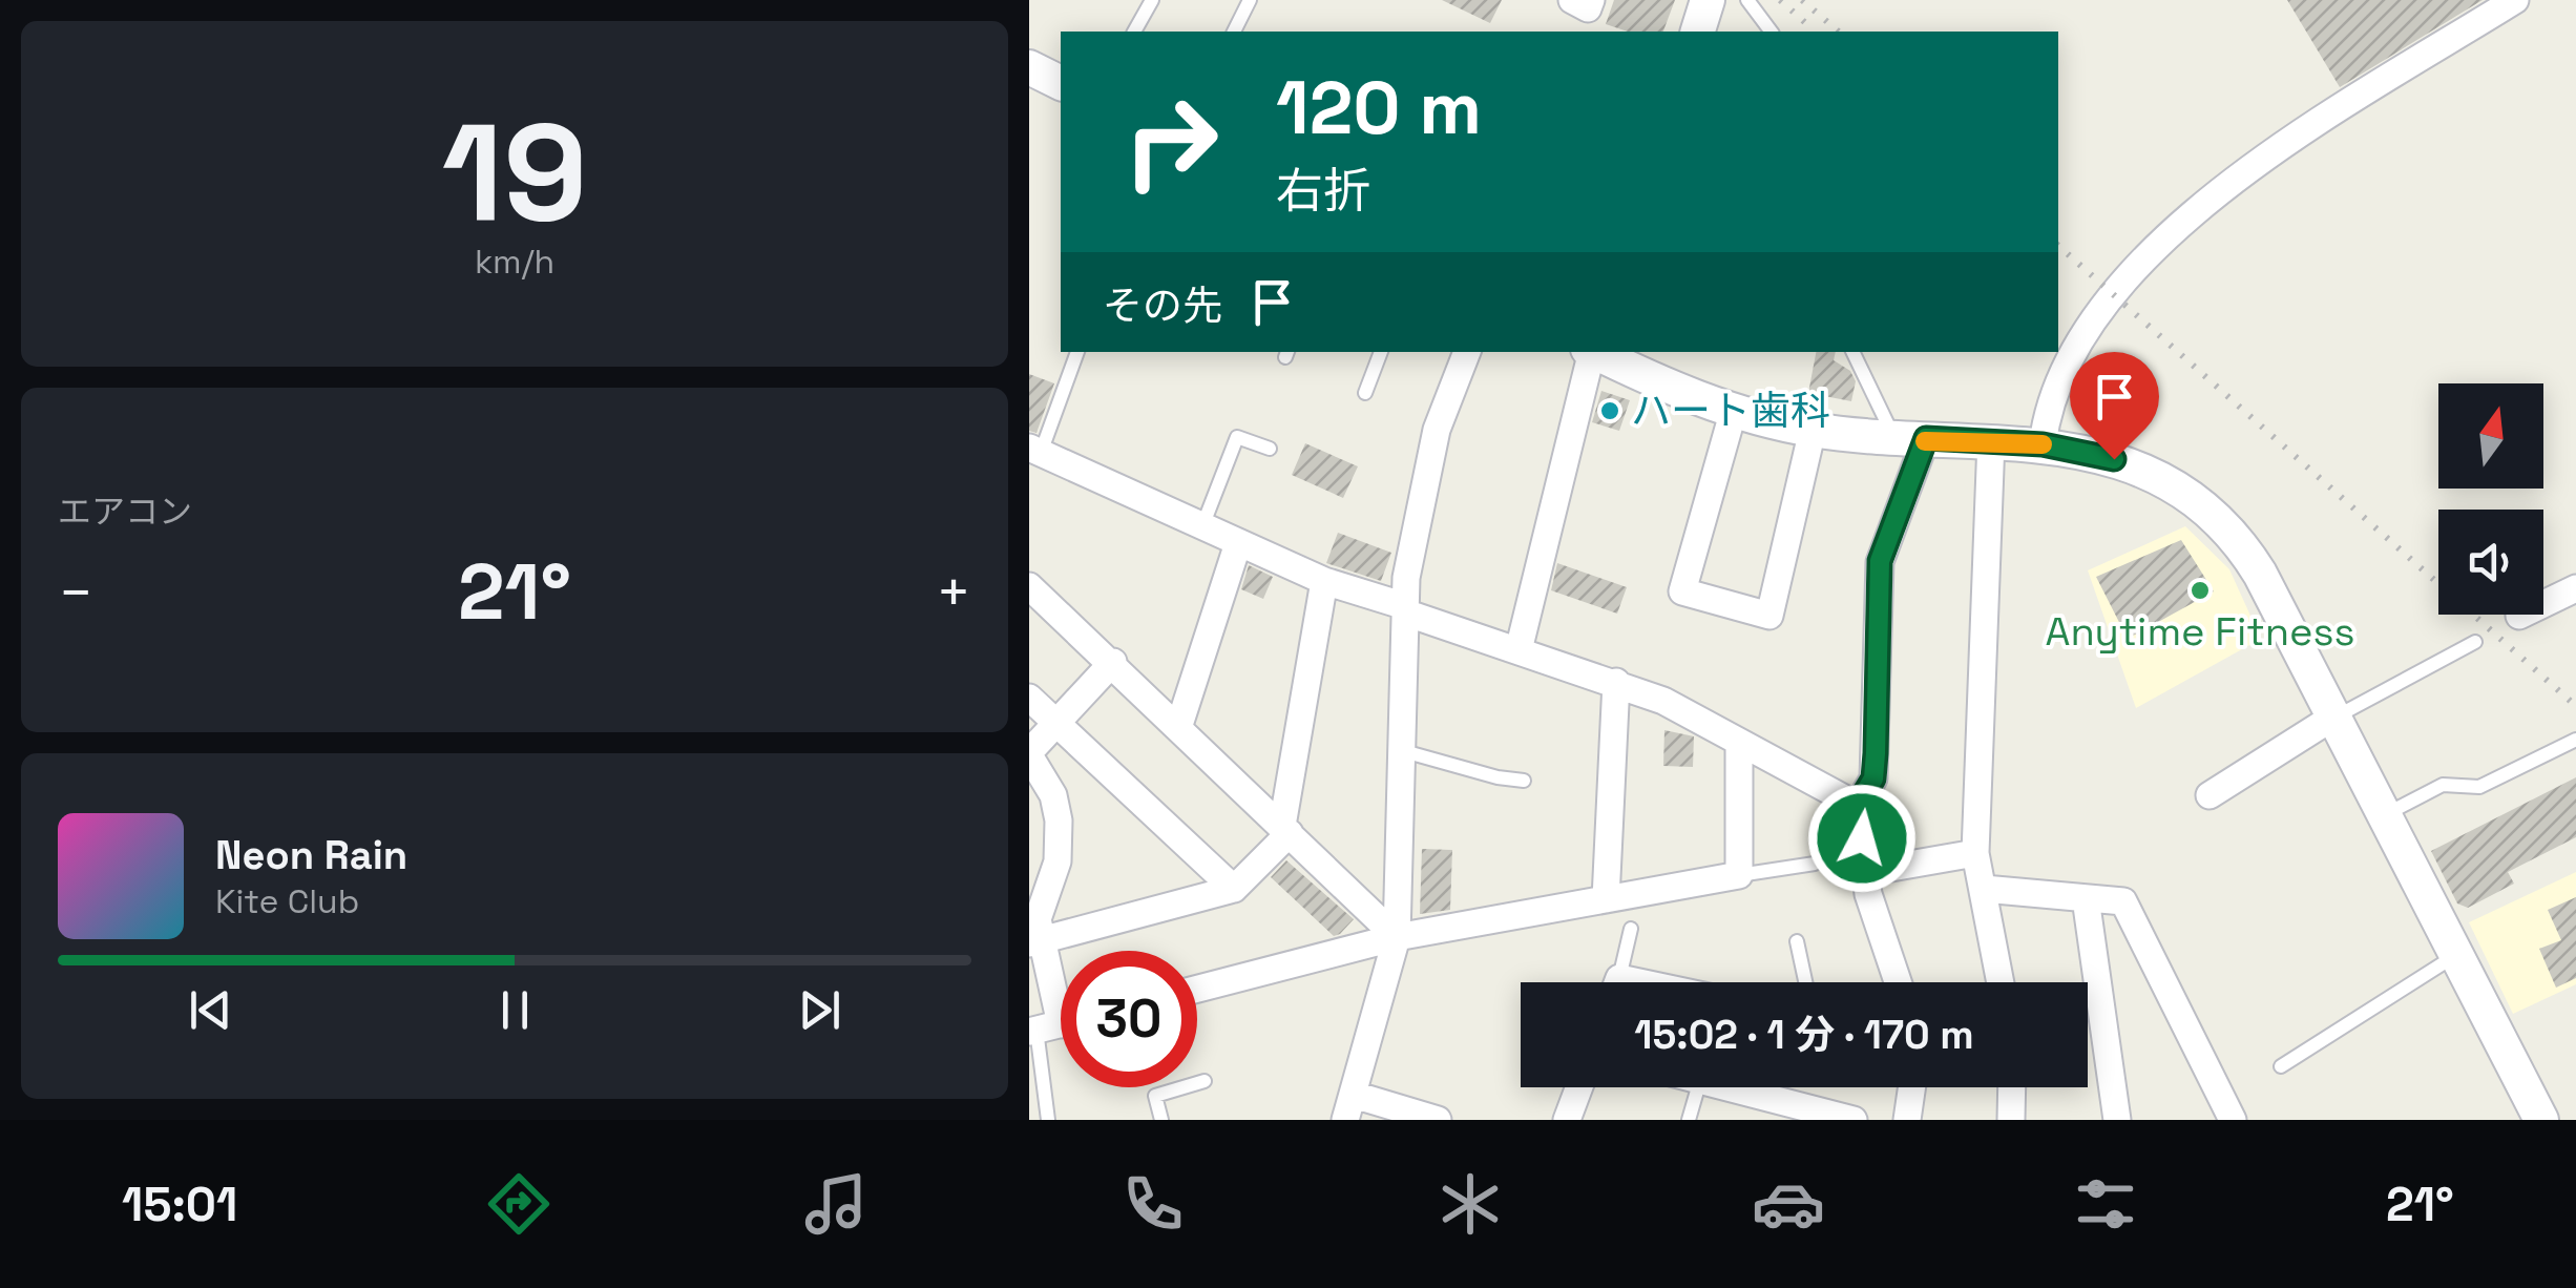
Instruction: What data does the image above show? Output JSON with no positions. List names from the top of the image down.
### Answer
{
  "places": ["ハート歯科", "Anytime Fitness"],
  "north": "top",
  "page": {
    "tile": [
      ["19", "km/h"],
      "エアコン"
    ],
    "turn": ["120 m", "右折"],
    "then": "その先",
    "heat": ["−", "21°", "+"],
    "song": ["Neon Rain", "Kite Club"],
    "limit": "30",
    "trip": "15:02 · 1 分 · 170 m",
    "tabs": ["15:01", "21°"]
  }
}
